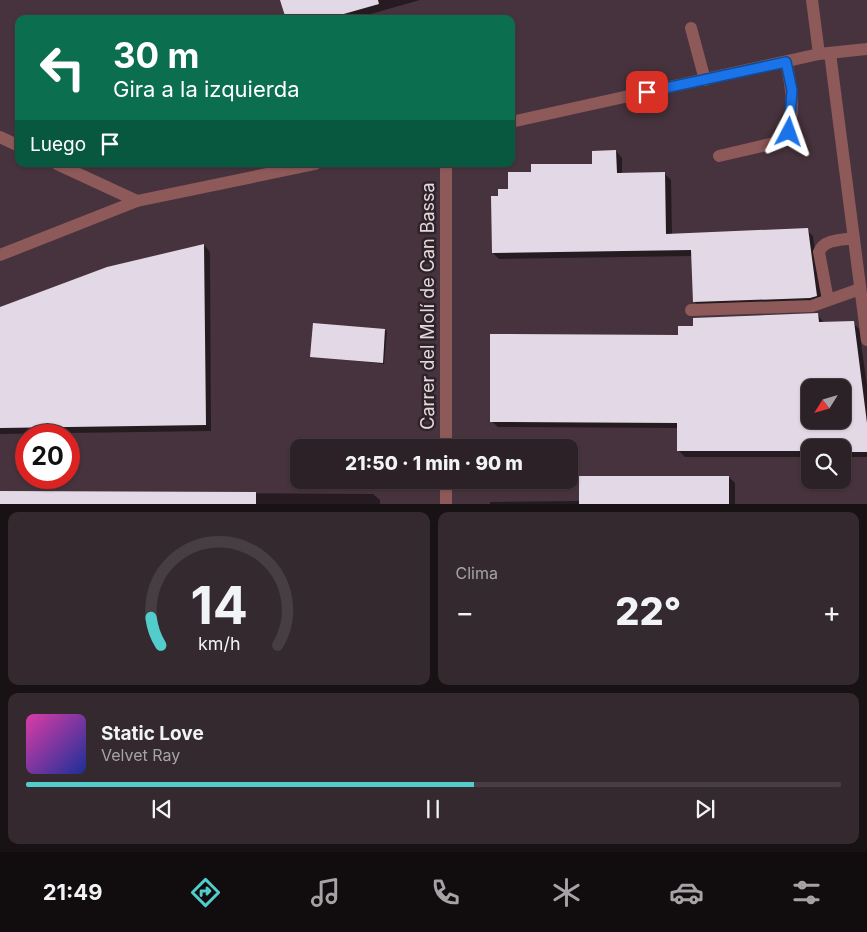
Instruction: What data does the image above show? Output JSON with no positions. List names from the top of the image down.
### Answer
{
  "streets": {
    "street": ["Carrer del Molí de Can Bassa"]
  },
  "north": "bottom left",
  "page": {
    "turn": ["30 m", "Gira a la izquierda"],
    "then": "Luego",
    "limit": "20",
    "trip": "21:50 · 1 min · 90 m",
    "tile": "Clima",
    "heat": ["−", "22°", "+"],
    "song": ["Static Love", "Velvet Ray"],
    "tabs": "21:49",
    "gauge": ["14", "km/h"]
  }
}
